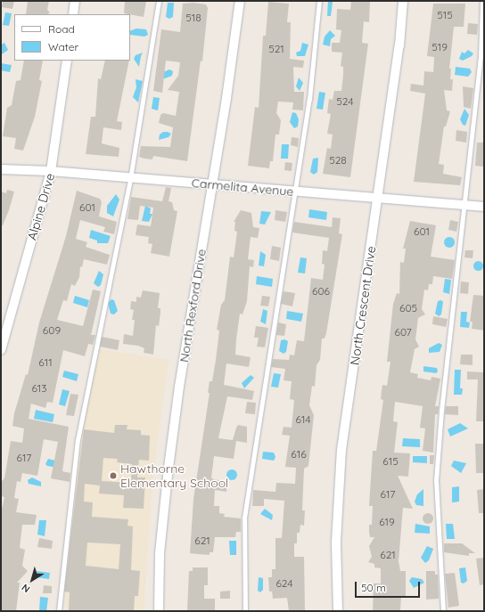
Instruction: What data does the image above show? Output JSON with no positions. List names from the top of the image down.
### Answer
{
  "streets": {
    "street": [
      "Carmelita Avenue",
      "Alpine Drive",
      "North Rexford Drive",
      "North Crescent Drive"
    ]
  },
  "crossings": [
    ["Carmelita Avenue", "Alpine Drive"],
    ["Carmelita Avenue", "North Rexford Drive"],
    ["Carmelita Avenue", "North Crescent Drive"]
  ],
  "places": ["Hawthorne Elementary School"],
  "house_numbers": [
    "515",
    "518",
    "519",
    "521",
    "524",
    "528",
    "601",
    "601",
    "606",
    "605",
    "609",
    "607",
    "611",
    "613",
    "614",
    "616",
    "617",
    "615",
    "617",
    "619",
    "621",
    "621",
    "624"
  ],
  "legend": ["Road", "Water"],
  "scale_bar": "50 m",
  "north": "bottom left"
}
